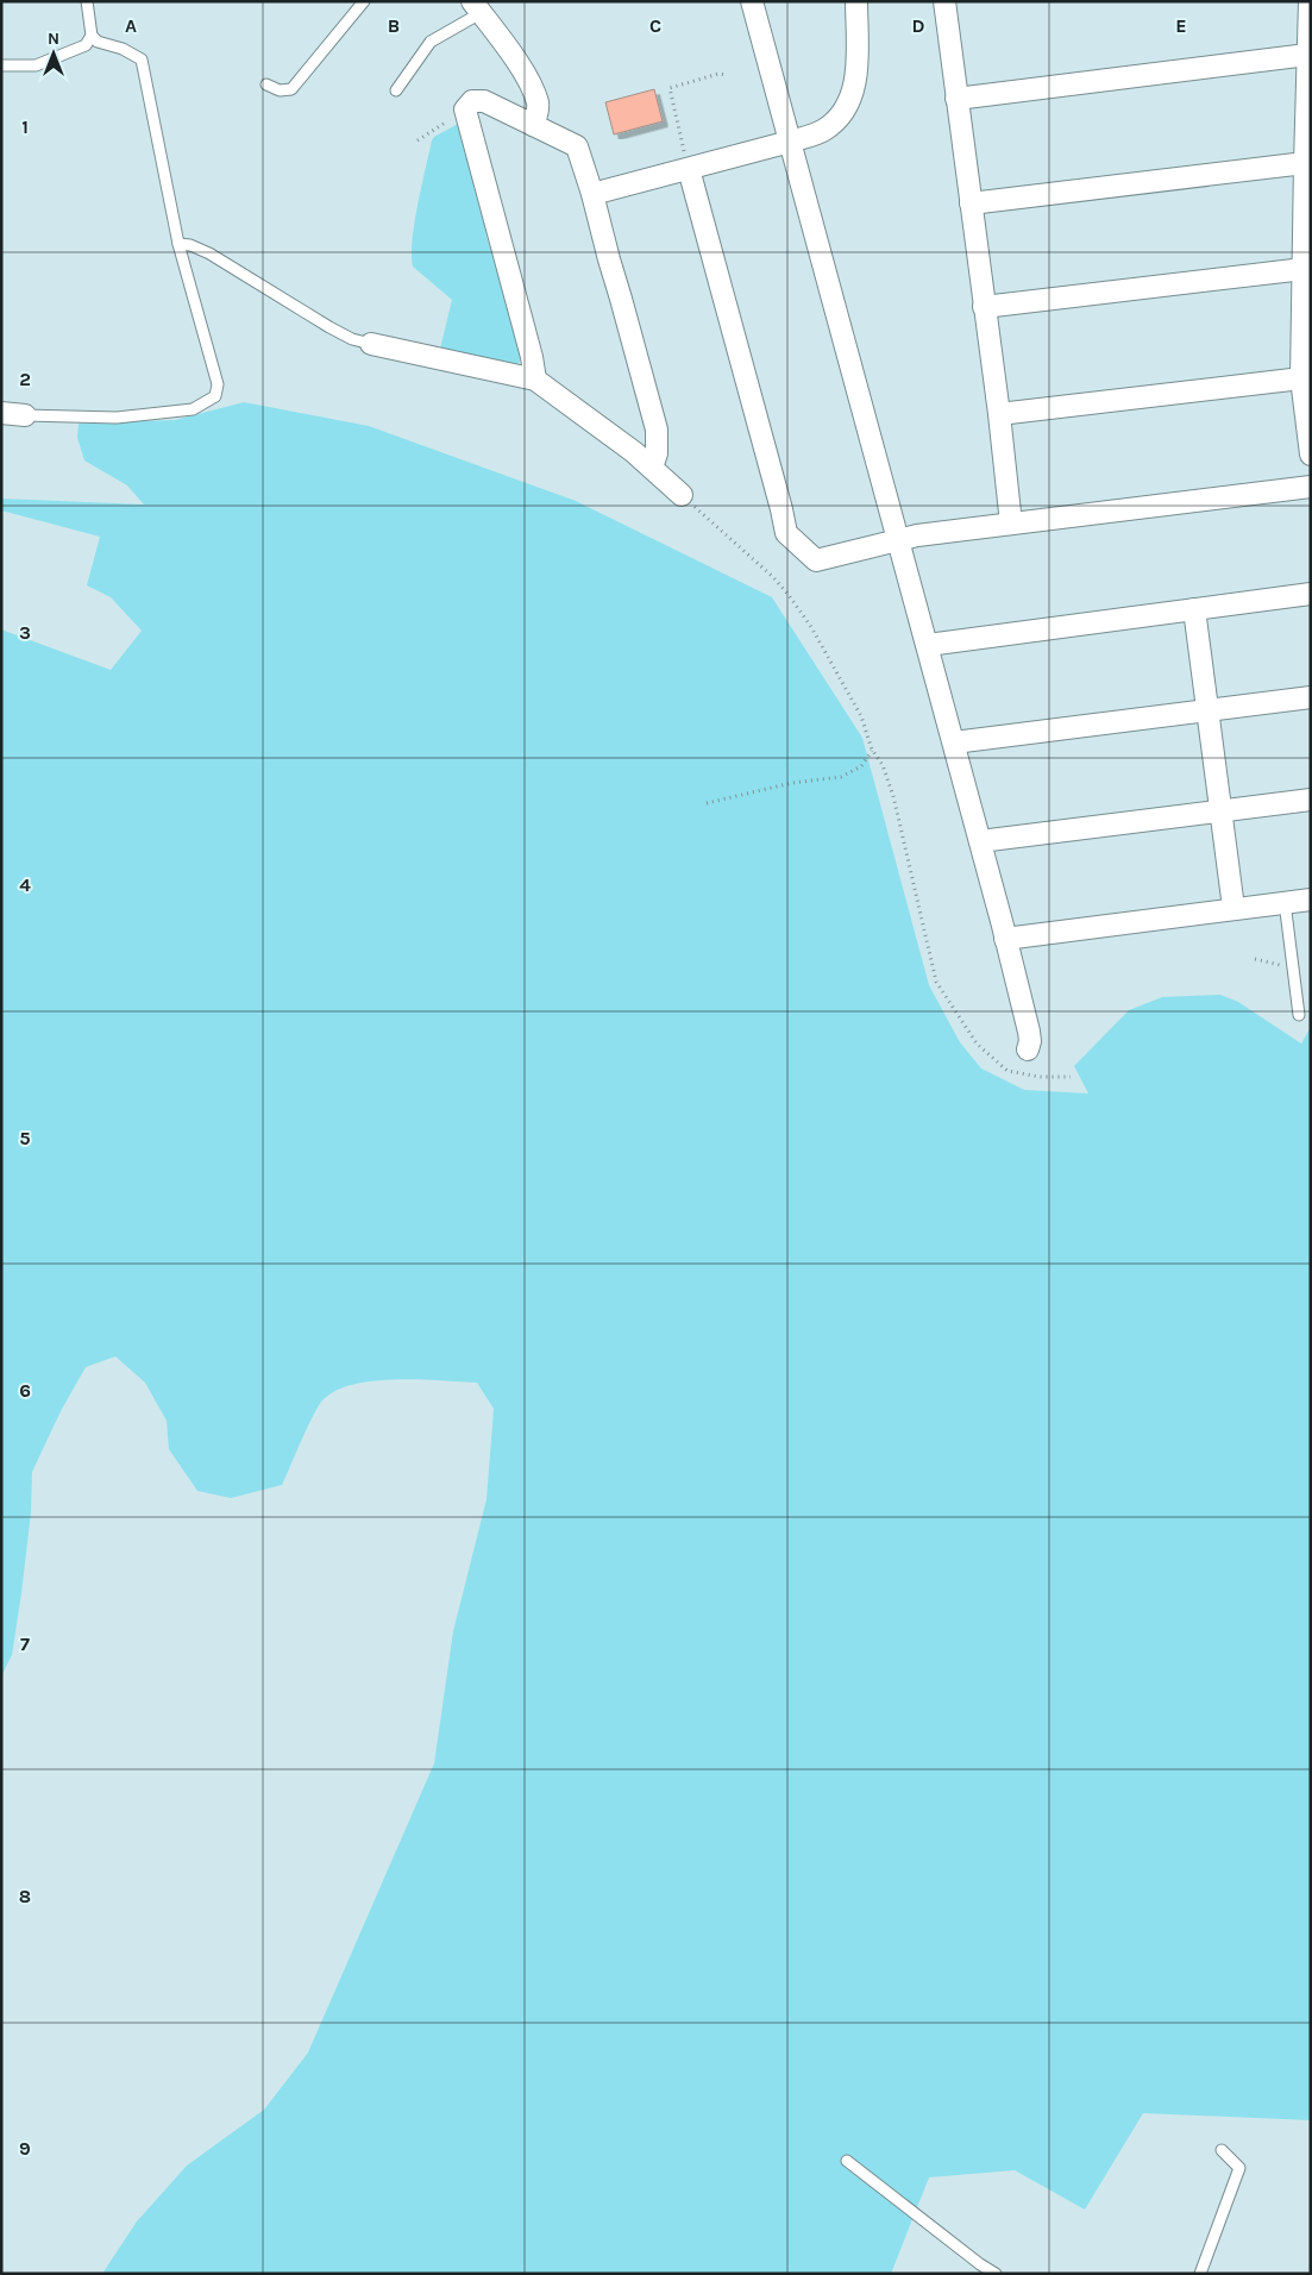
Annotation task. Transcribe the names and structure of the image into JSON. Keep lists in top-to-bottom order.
{
  "north": "top",
  "grid": {
    "columns": [
      "A",
      "B",
      "C",
      "D",
      "E"
    ],
    "rows": [
      "1",
      "2",
      "3",
      "4",
      "5",
      "6",
      "7",
      "8",
      "9"
    ]
  }
}
